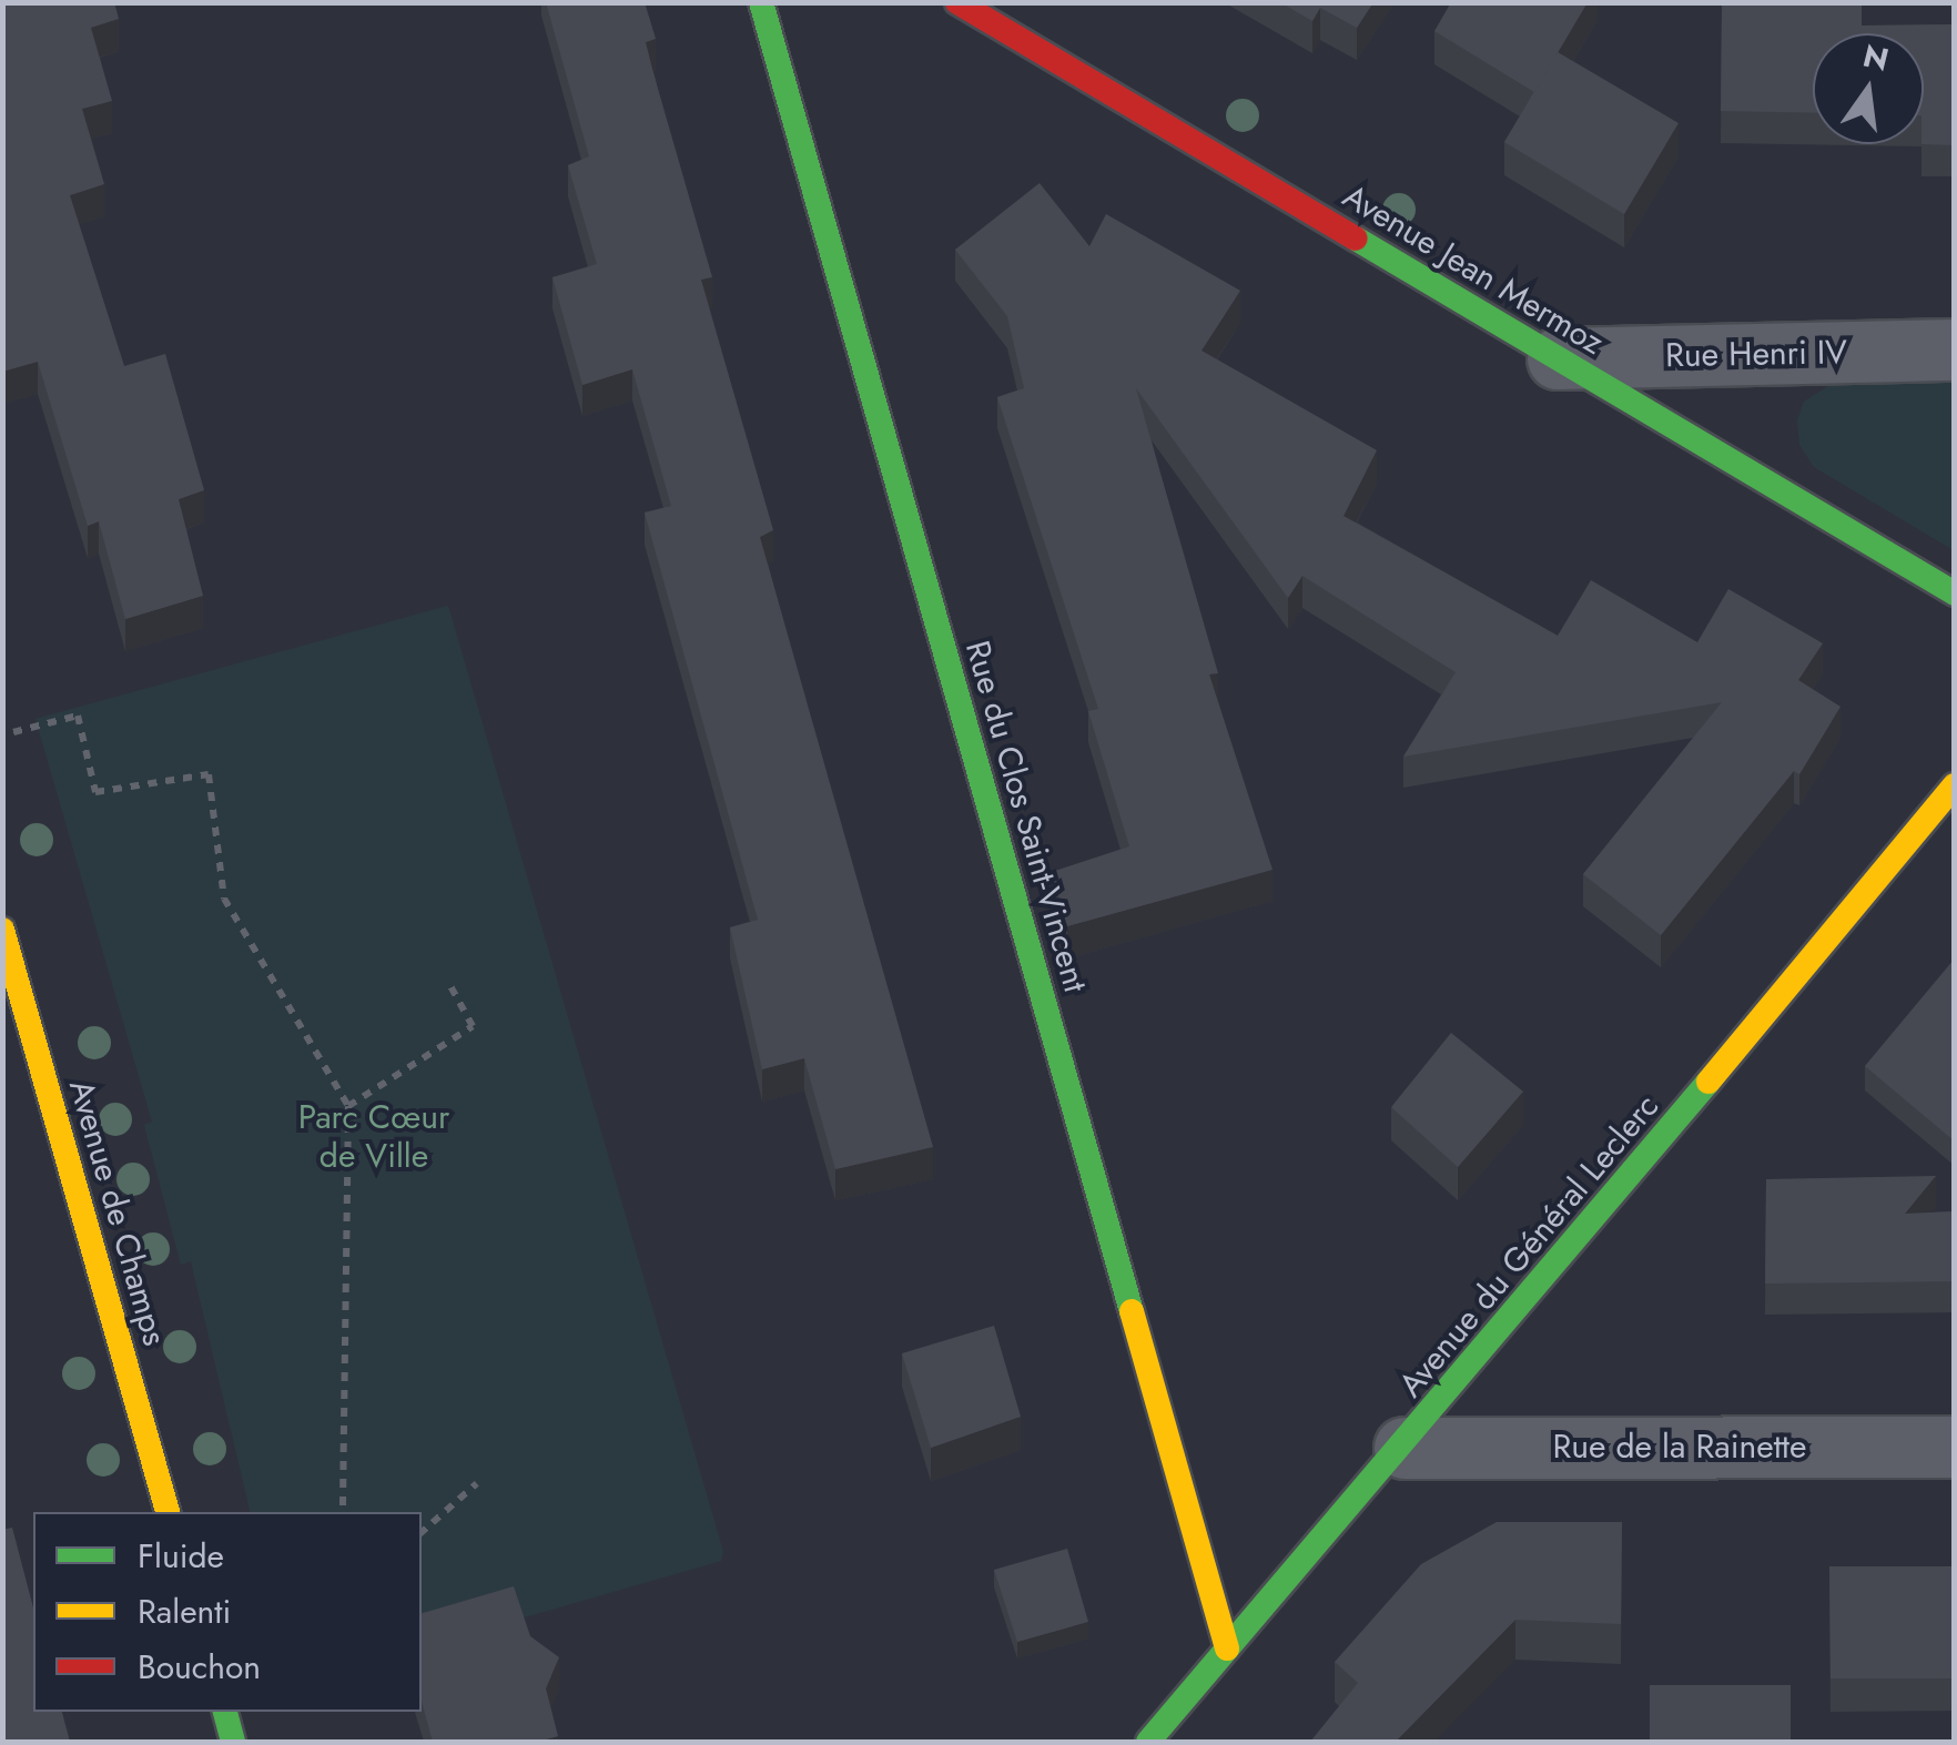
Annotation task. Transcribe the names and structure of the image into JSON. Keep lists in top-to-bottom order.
{
  "streets": {
    "street": [
      "Avenue Jean Mermoz",
      "Rue Henri IV",
      "Rue du Clos Saint-Vincent",
      "Avenue de Champs",
      "Avenue du Général Leclerc",
      "Rue de la Rainette"
    ]
  },
  "crossings": [
    ["Avenue Jean Mermoz", "Rue Henri IV"],
    ["Rue du Clos Saint-Vincent", "Avenue du Général Leclerc"],
    ["Avenue du Général Leclerc", "Rue de la Rainette"]
  ],
  "parks": ["Parc Cœur de Ville"],
  "legend": ["Fluide", "Ralenti", "Bouchon"],
  "north": "top"
}
